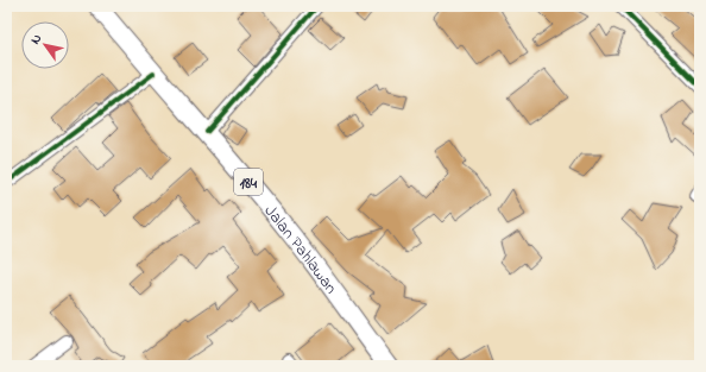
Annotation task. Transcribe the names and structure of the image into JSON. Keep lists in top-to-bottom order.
{
  "streets": {
    "main road": ["184", "Jalan Pahlawan"]
  },
  "north": "top left"
}
